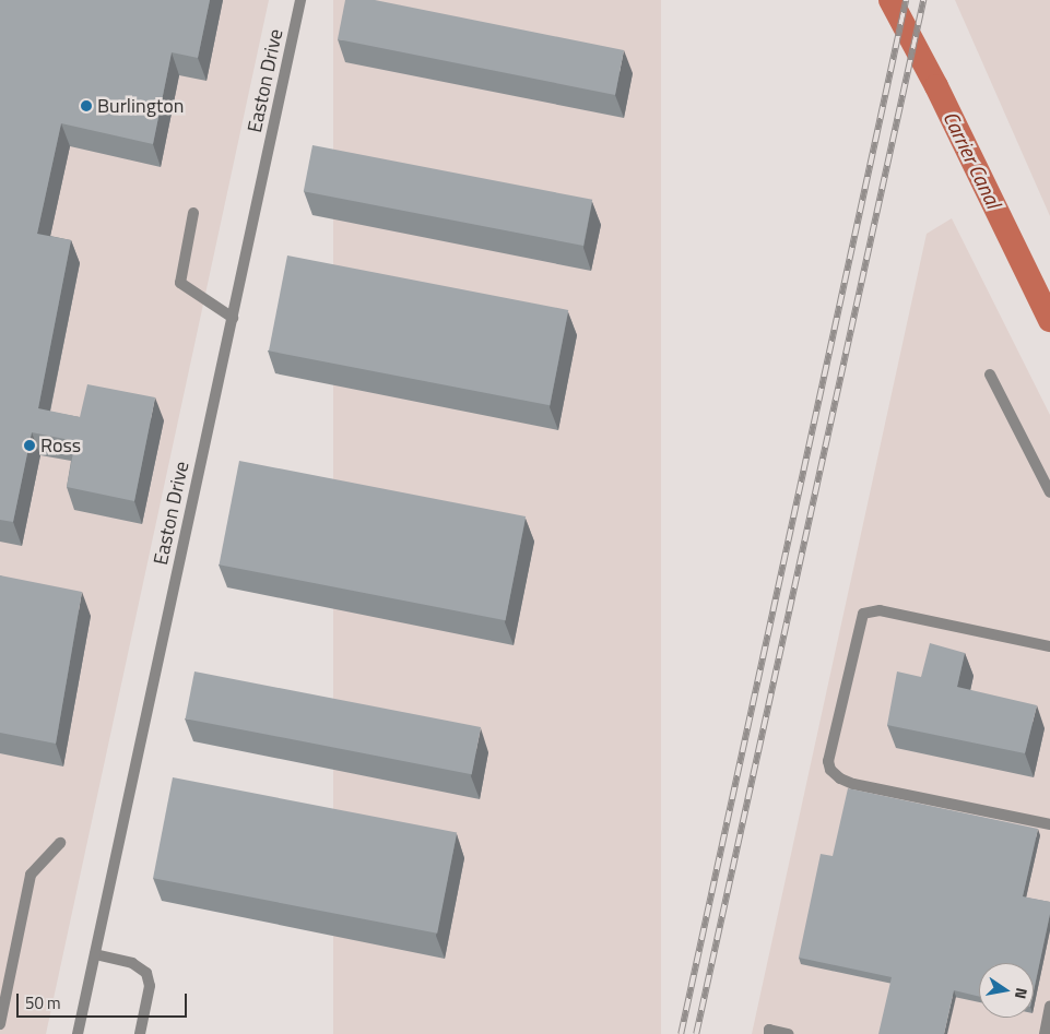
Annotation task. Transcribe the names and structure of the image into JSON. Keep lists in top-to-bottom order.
{
  "streets": {
    "street": ["Easton Drive"]
  },
  "water": ["Carrier Canal"],
  "places": ["Burlington", "Ross"],
  "scale_bar": "50 m",
  "north": "right"
}
